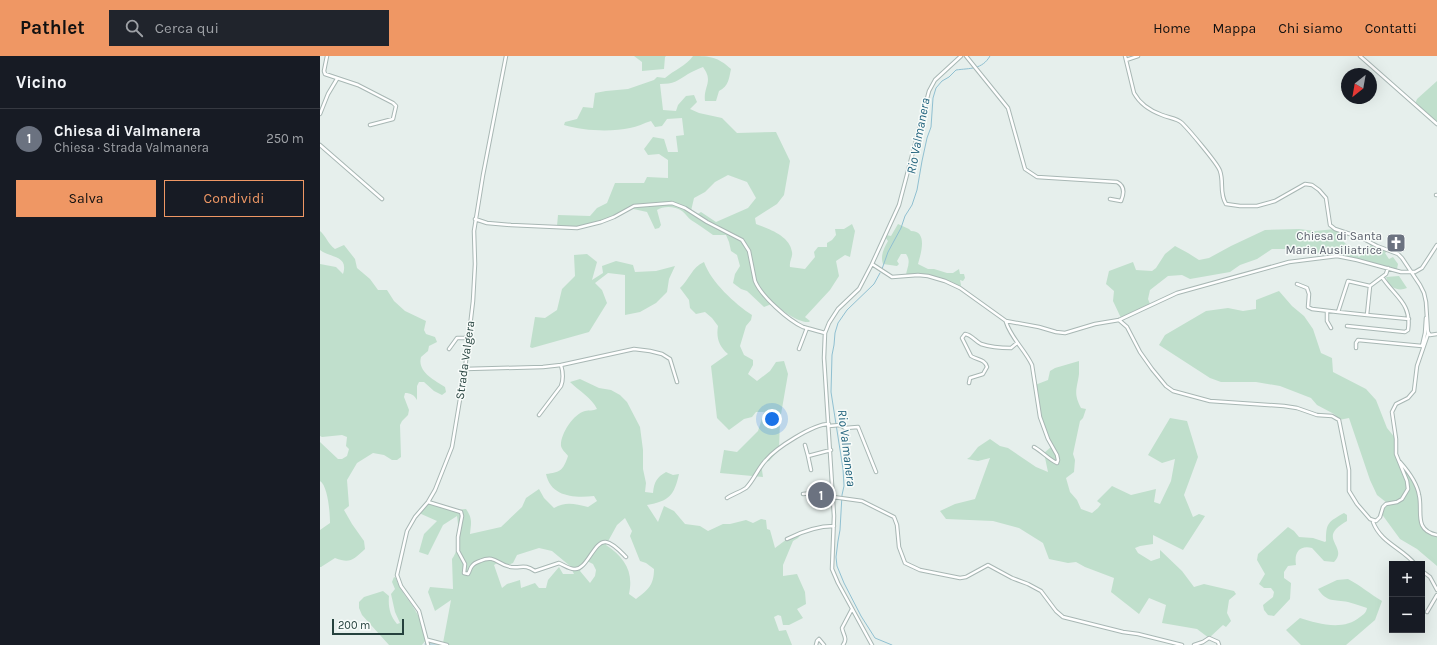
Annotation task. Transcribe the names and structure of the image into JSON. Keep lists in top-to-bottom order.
{
  "streets": {
    "street": ["Strada Valgera"]
  },
  "water": ["Rio Valmanera"],
  "places": {
    "church": ["Chiesa di Santa Maria Ausiliatrice"]
  },
  "scale_bar": "200 m",
  "north": "bottom left",
  "page": {
    "header": "Pathlet",
    "search": "Cerca qui",
    "nav": [
      "Home",
      "Mappa",
      "Chi siamo",
      "Contatti"
    ],
    "heading": "Vicino",
    "list": [
      {
        "mark": "1",
        "name": "Chiesa di Valmanera",
        "note": "Chiesa · Strada Valmanera",
        "value": "250 m"
      }
    ],
    "buttons": ["Salva", "Condividi"],
    "pins": "1",
    "map_buttons": ["+", "−"],
    "scale": "200 m"
  }
}
